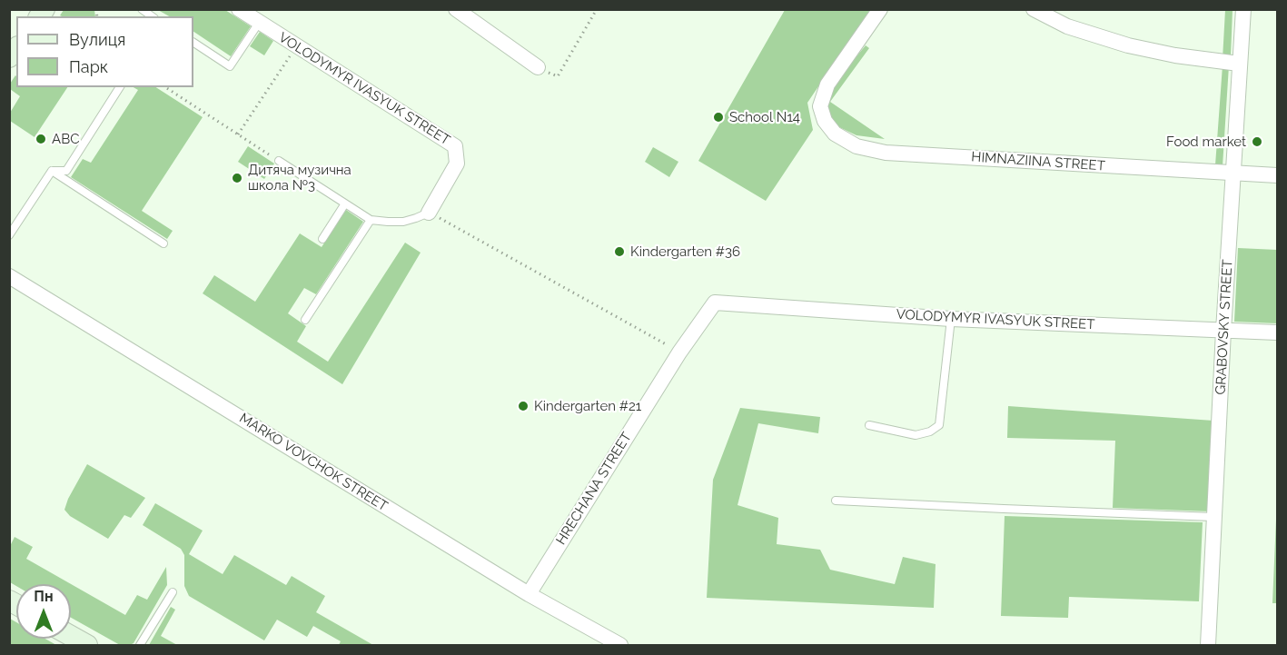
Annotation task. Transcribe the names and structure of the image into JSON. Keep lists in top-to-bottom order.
{
  "streets": {
    "street": [
      "VOLODYMYR IVASYUK STREET",
      "HIMNAZIINA STREET",
      "GRABOVSKY STREET",
      "MARKO VOVCHOK STREET",
      "HRECHANA STREET"
    ]
  },
  "crossings": [
    ["VOLODYMYR IVASYUK STREET", "GRABOVSKY STREET"],
    ["VOLODYMYR IVASYUK STREET", "HRECHANA STREET"],
    ["HIMNAZIINA STREET", "GRABOVSKY STREET"],
    ["MARKO VOVCHOK STREET", "HRECHANA STREET"]
  ],
  "places": [
    "School N14",
    "ABC",
    "Food market",
    "Дитяча музична школа №3",
    "Kindergarten #36",
    "Kindergarten #21"
  ],
  "legend": ["Вулиця", "Парк"],
  "north": "top"
}
